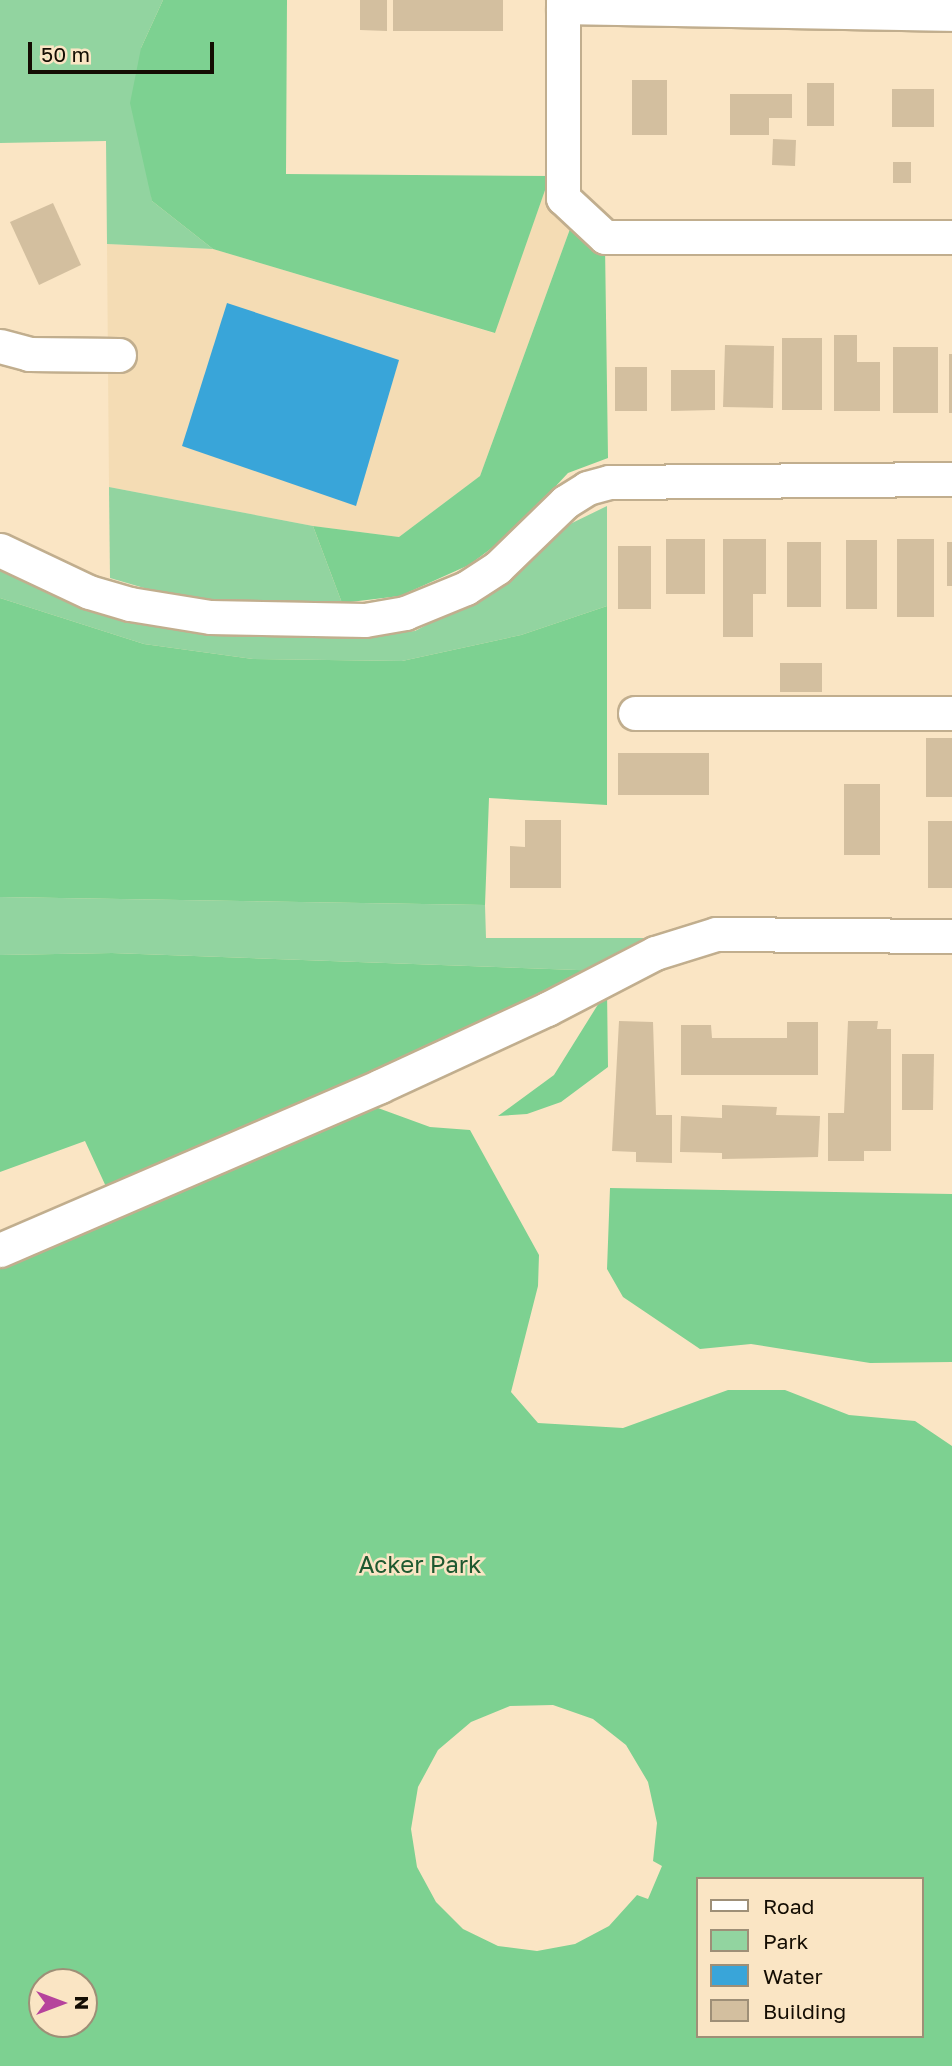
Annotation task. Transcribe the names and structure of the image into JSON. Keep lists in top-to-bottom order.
{
  "parks": ["Acker Park"],
  "legend": [
    "Road",
    "Park",
    "Water",
    "Building"
  ],
  "scale_bar": "50 m",
  "north": "right"
}
